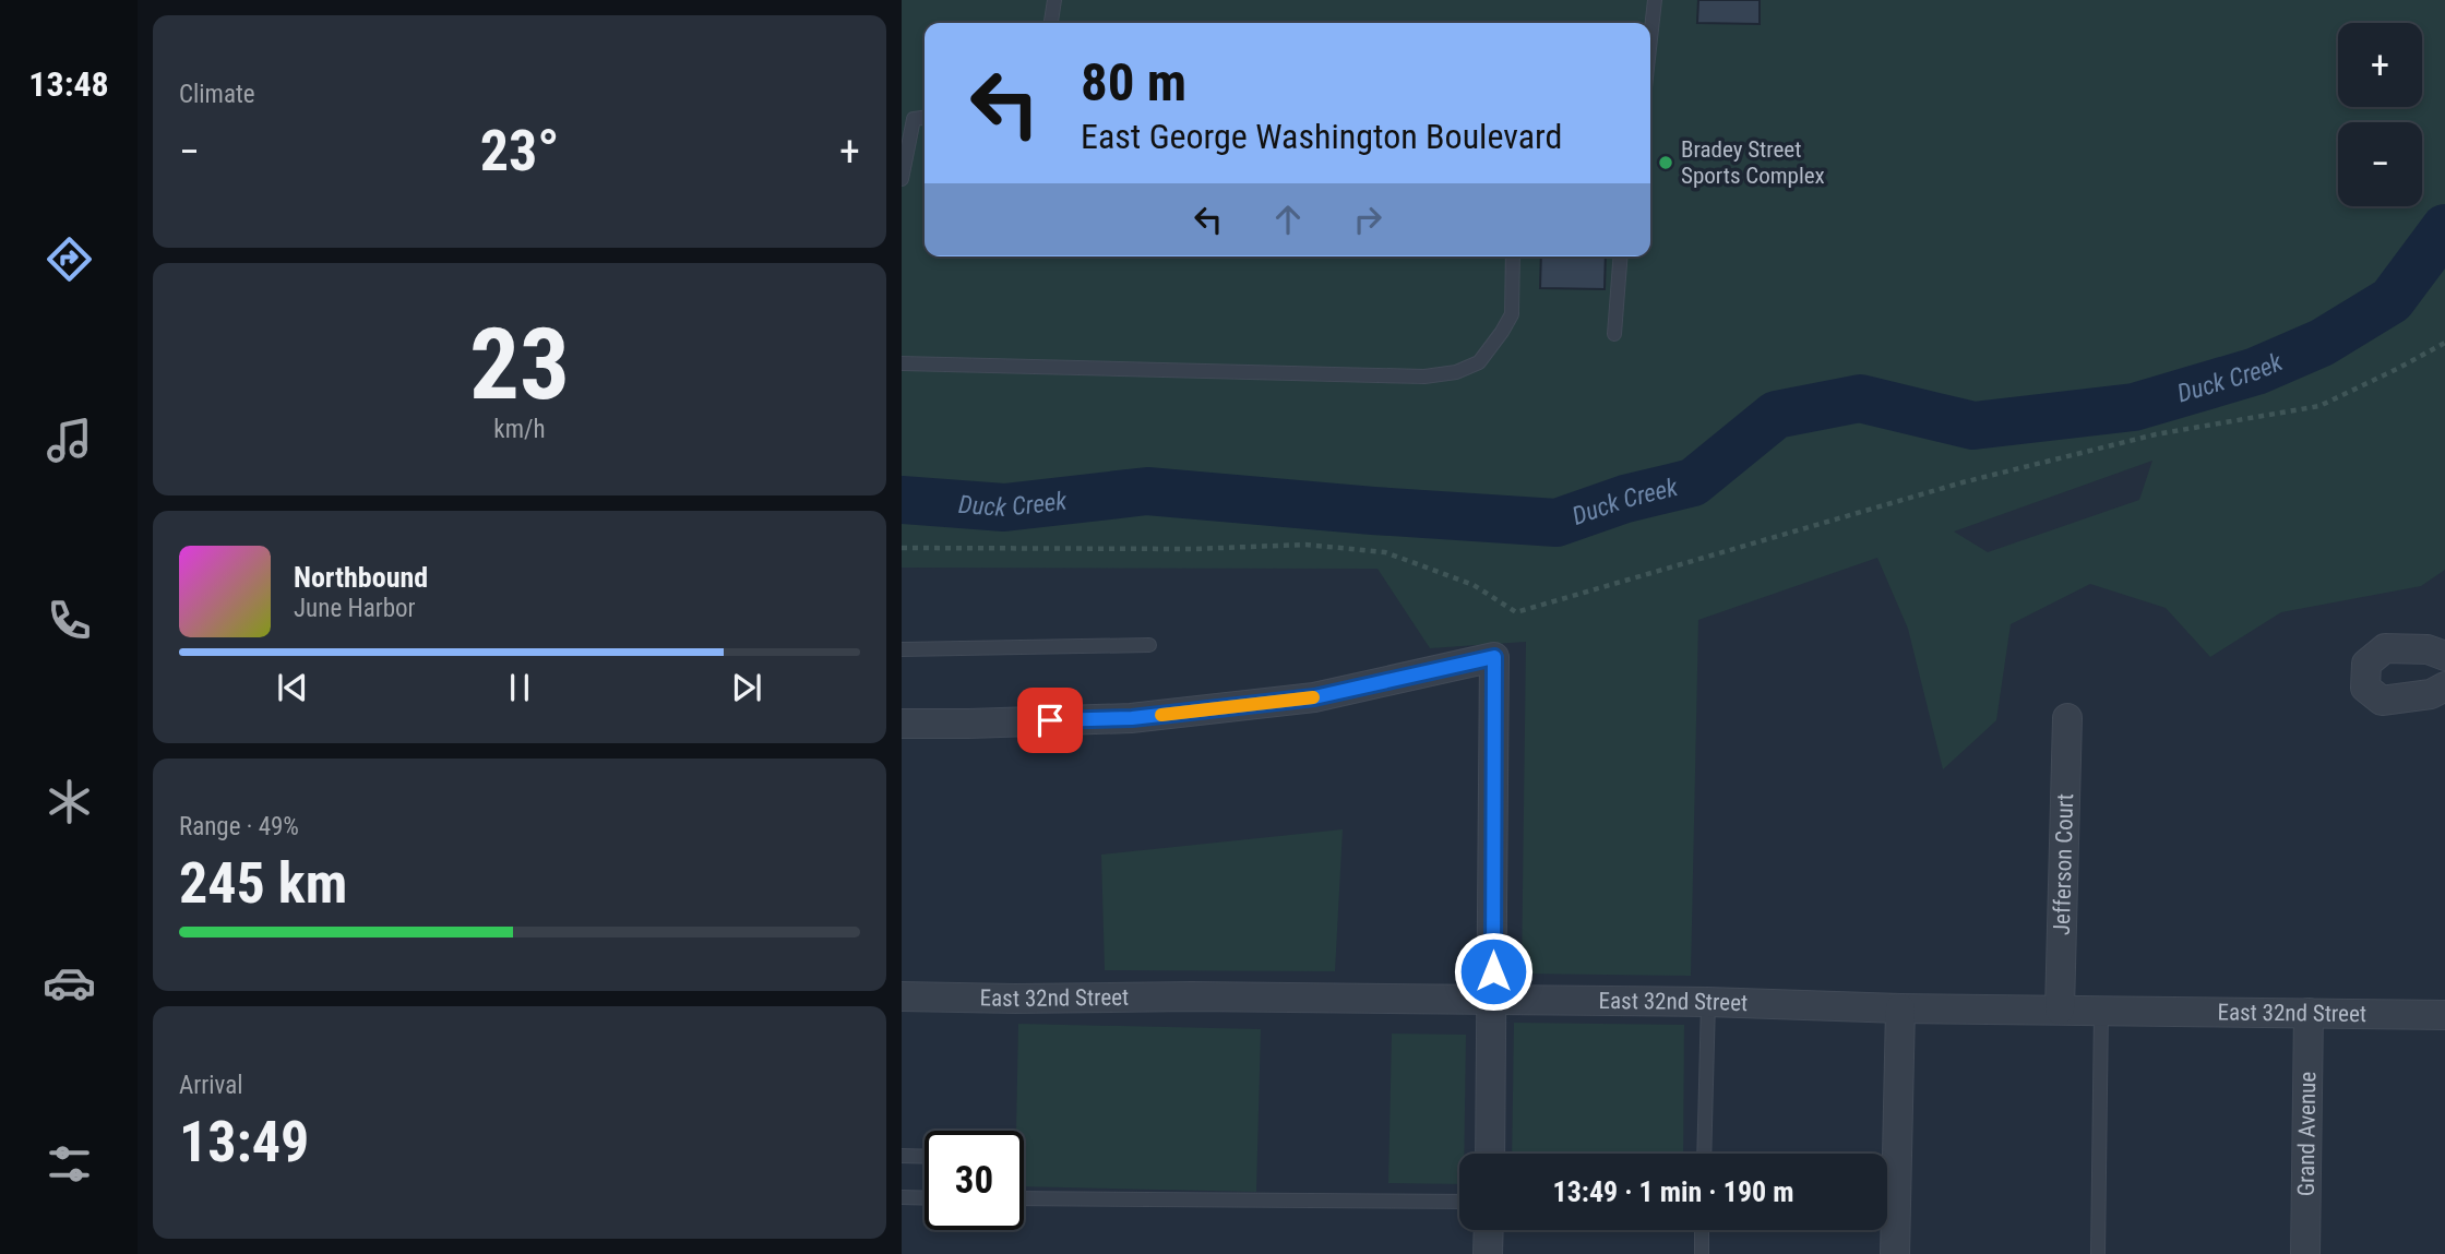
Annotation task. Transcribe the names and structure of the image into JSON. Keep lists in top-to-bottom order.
{
  "streets": {
    "street": ["Jefferson Court", "East 32nd Street", "Grand Avenue"]
  },
  "crossings": [
    ["Jefferson Court", "East 32nd Street"],
    ["East 32nd Street", "Grand Avenue"]
  ],
  "water": ["Duck Creek"],
  "places": ["Bradey Street Sports Complex"],
  "page": {
    "tabs": "13:48",
    "tile": [
      "Climate",
      ["23", "km/h"],
      ["Range · 49%", "245 km"],
      ["Arrival", "13:49"]
    ],
    "map_buttons": ["+", "−"],
    "turn": ["80 m", "East George Washington Boulevard"],
    "heat": ["−", "23°", "+"],
    "song": ["Northbound", "June Harbor"],
    "limit": "30",
    "trip": "13:49 · 1 min · 190 m"
  }
}
